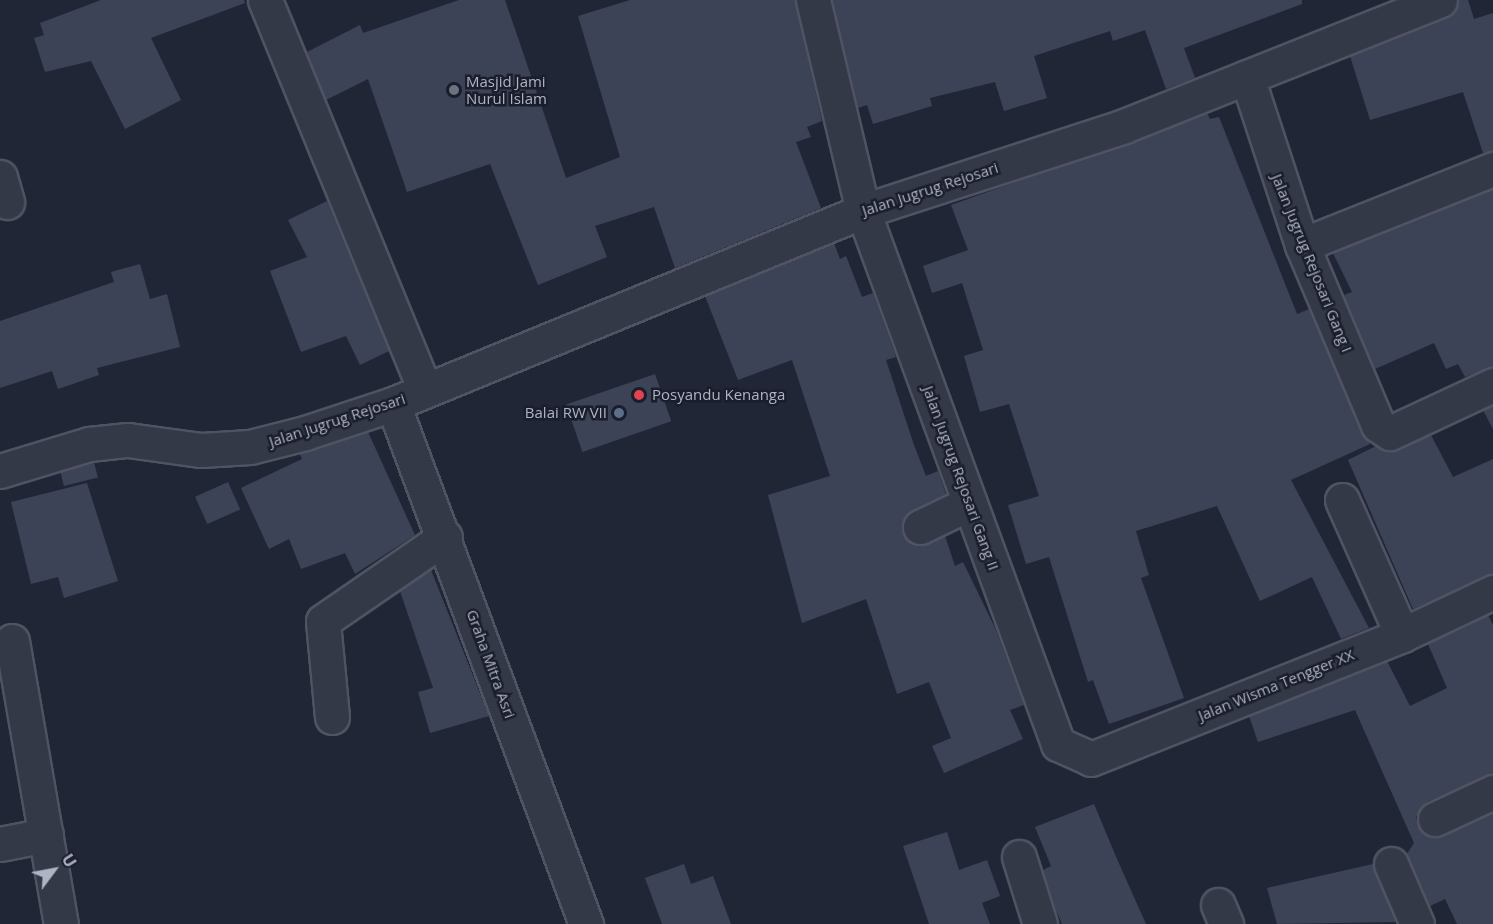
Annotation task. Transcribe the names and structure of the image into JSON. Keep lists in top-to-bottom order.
{
  "streets": {
    "street": [
      "Jalan Jugrug Rejosari",
      "Jalan Jugrug Rejosari Gang I",
      "Jalan Jugrug Rejosari Gang II",
      "Graha Mitra Asri",
      "Jalan Wisma Tengger XX"
    ]
  },
  "crossings": [
    ["Jalan Jugrug Rejosari", "Jalan Jugrug Rejosari Gang I"],
    ["Jalan Jugrug Rejosari", "Jalan Jugrug Rejosari Gang II"],
    ["Jalan Jugrug Rejosari", "Graha Mitra Asri"],
    ["Jalan Jugrug Rejosari Gang II", "Jalan Wisma Tengger XX"]
  ],
  "places": ["Masjid Jami Nurul Islam", "Posyandu Kenanga", "Balai RW VII"],
  "north": "top right"
}
